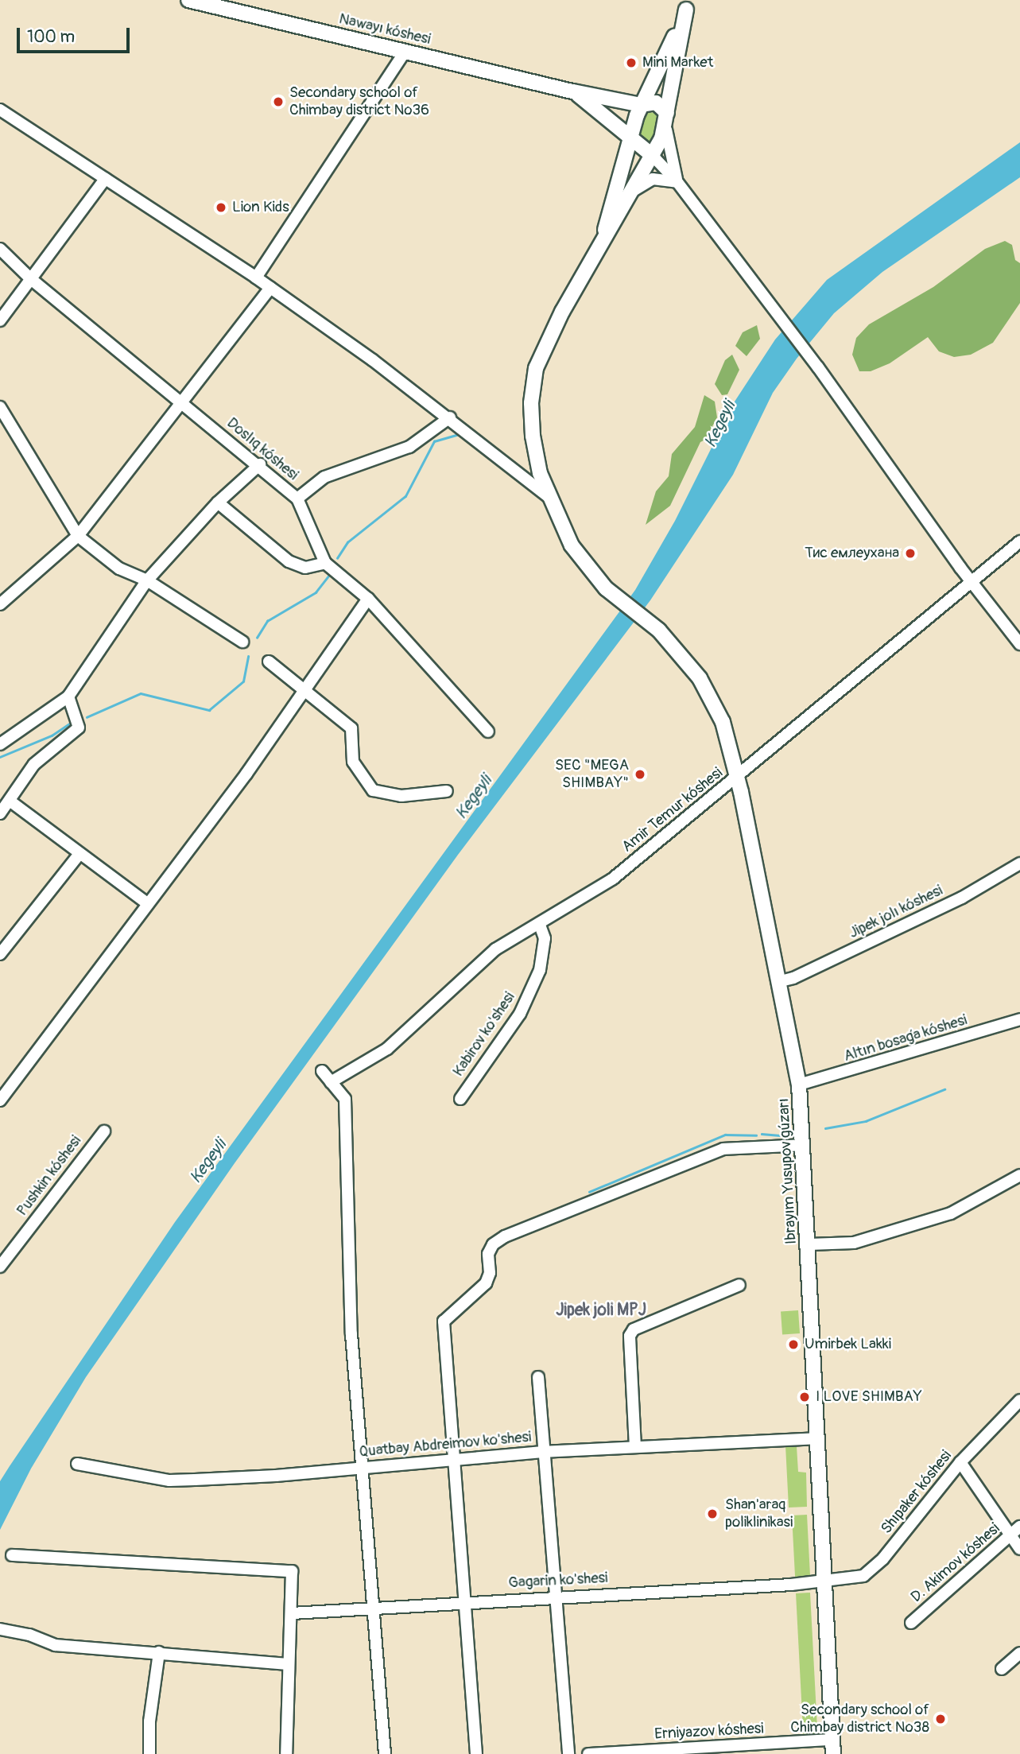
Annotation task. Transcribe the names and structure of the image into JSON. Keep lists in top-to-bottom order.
{
  "streets": {
    "main road": ["Nawayı kóshesi", "Ibrayım Yusupov gúzarı"],
    "street": [
      "Doslıq kóshesi",
      "Amir Temur kóshesi",
      "Jipek jolı kóshesi",
      "Kabirov ko'shesi",
      "Altın bosaǵa kóshesi",
      "Pushkin kóshesi",
      "Quatbay Abdreimov ko'shesi",
      "Shıpaker kóshesi",
      "D. Akimov kóshesi",
      "Gagarin ko'shesi",
      "Erniyazov kóshesi"
    ]
  },
  "crossings": [
    ["Amir Temur kóshesi", "Kabirov ko'shesi"],
    ["Amir Temur kóshesi", "Ibrayım Yusupov gúzarı"],
    ["Jipek jolı kóshesi", "Ibrayım Yusupov gúzarı"],
    ["Altın bosaǵa kóshesi", "Ibrayım Yusupov gúzarı"],
    ["Ibrayım Yusupov gúzarı", "Quatbay Abdreimov ko'shesi"],
    ["Ibrayım Yusupov gúzarı", "Shıpaker kóshesi"],
    ["Ibrayım Yusupov gúzarı", "Gagarin ko'shesi"],
    ["Ibrayım Yusupov gúzarı", "Erniyazov kóshesi"],
    ["Shıpaker kóshesi", "Gagarin ko'shesi"]
  ],
  "districts": ["Jipek joli MPJ"],
  "water": ["Kegeyli"],
  "places": [
    "Mini Market",
    "Secondary school of Chimbay district №36",
    "Lion Kids",
    "Тис емлеухана",
    "SEC \"MEGA SHIMBAY\"",
    "Umirbek Lakki",
    "I LOVE SHIMBAY",
    "Shan'araq poliklinikasi",
    "Secondary school of Chimbay district №38"
  ],
  "scale_bar": "100 m"
}
